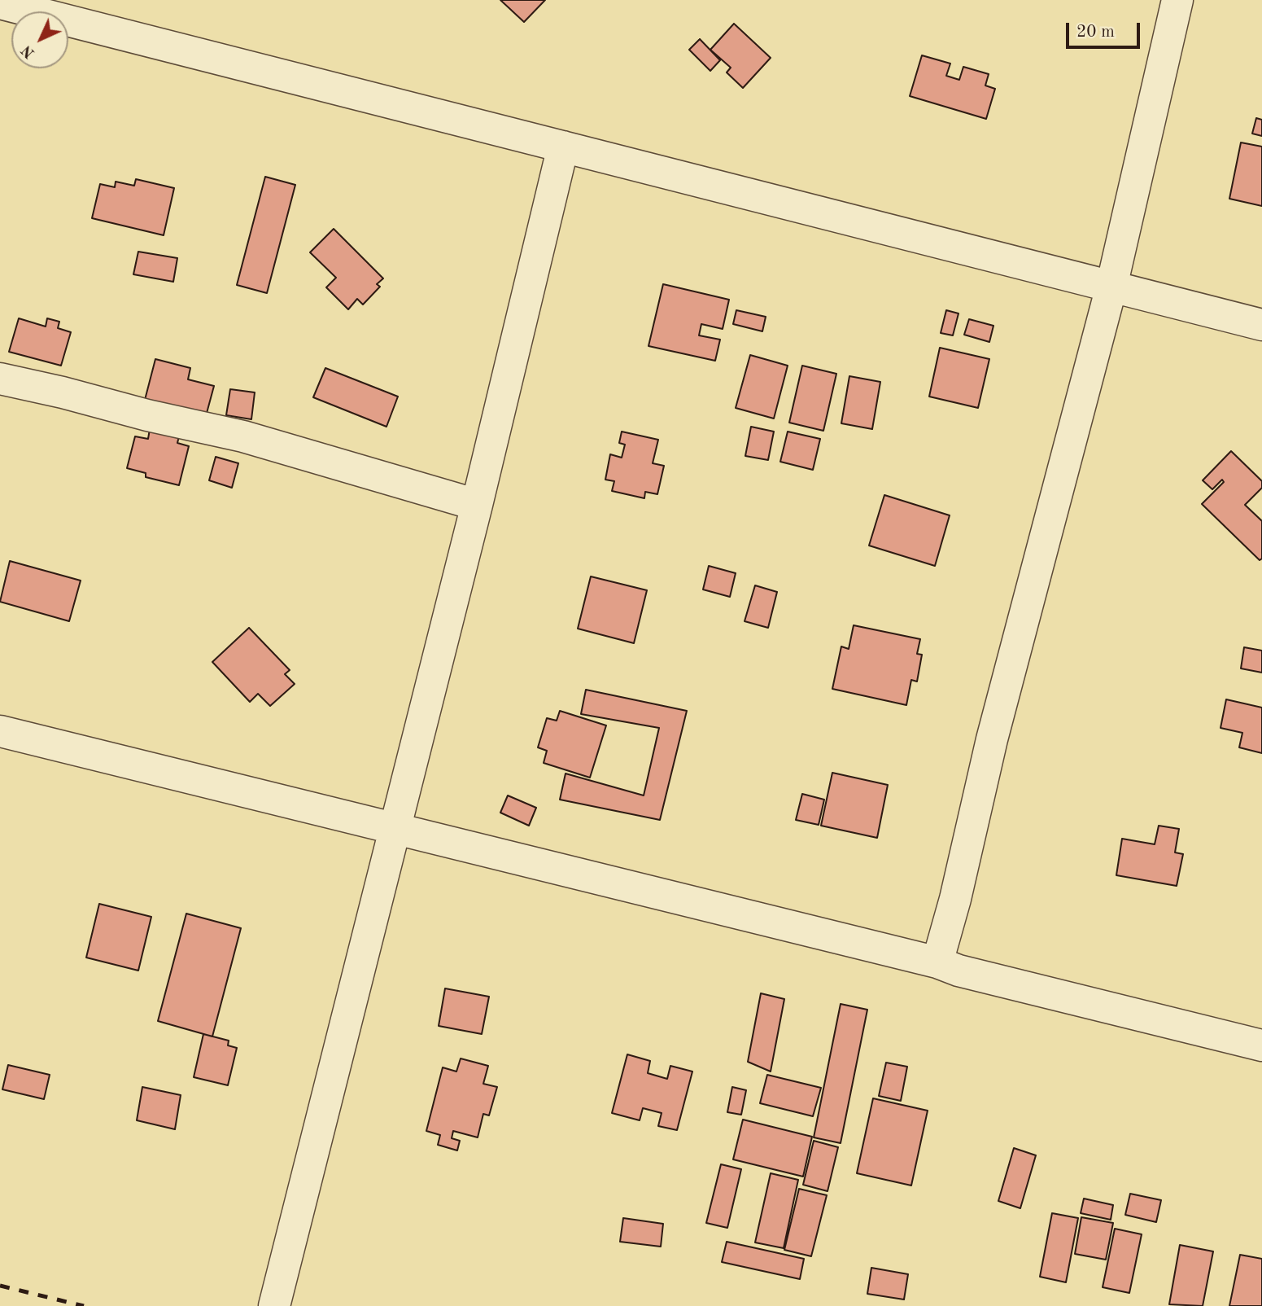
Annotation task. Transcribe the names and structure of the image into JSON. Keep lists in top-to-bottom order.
{
  "scale_bar": "20 m",
  "north": "bottom left"
}
